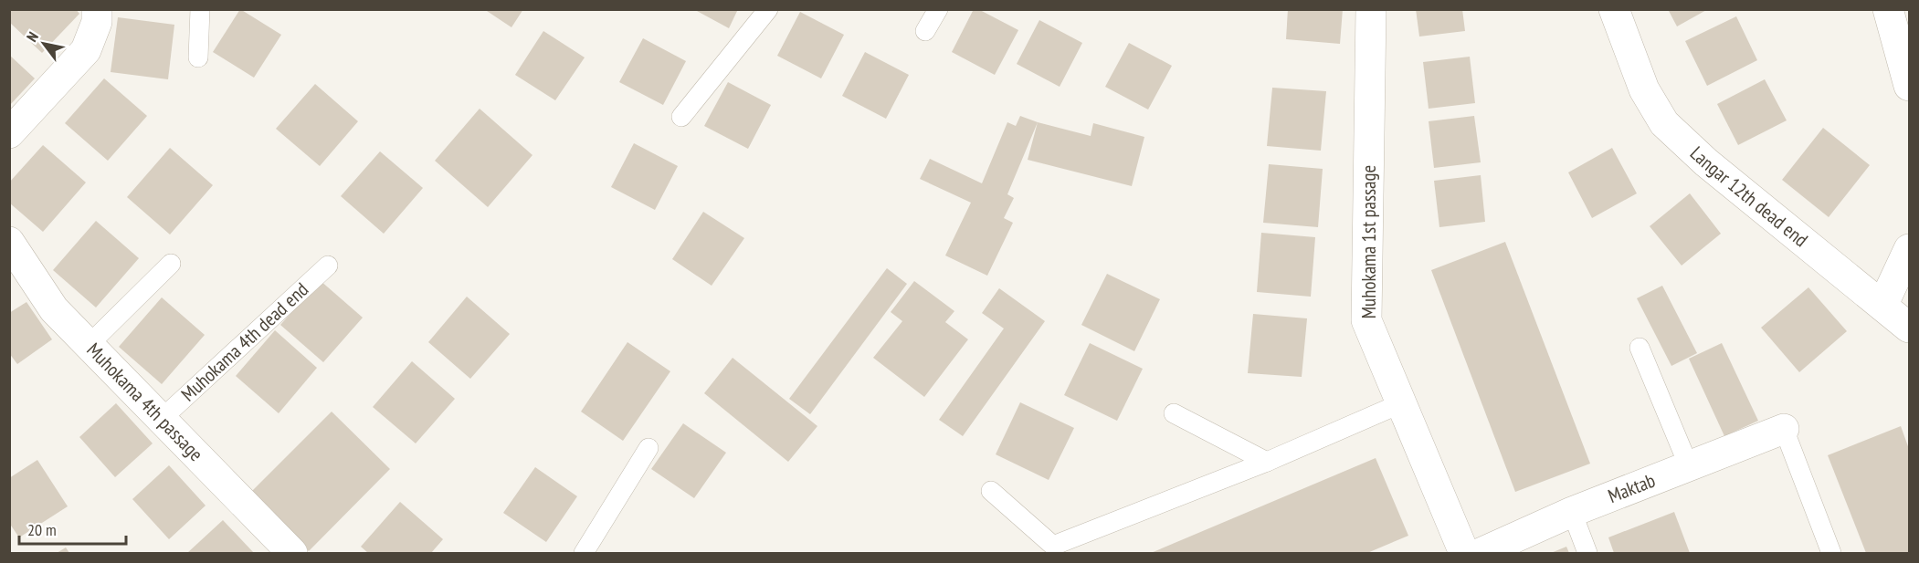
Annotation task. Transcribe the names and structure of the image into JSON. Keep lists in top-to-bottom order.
{
  "streets": {
    "street": [
      "Langar 12th dead end",
      "Muhokama 1st passage",
      "Muhokama 4th passage",
      "Maktab"
    ],
    "lane": ["Muhokama 4th dead end"]
  },
  "crossings": [
    ["Muhokama 4th dead end", "Muhokama 4th passage"]
  ],
  "scale_bar": "20 m",
  "north": "top left"
}
